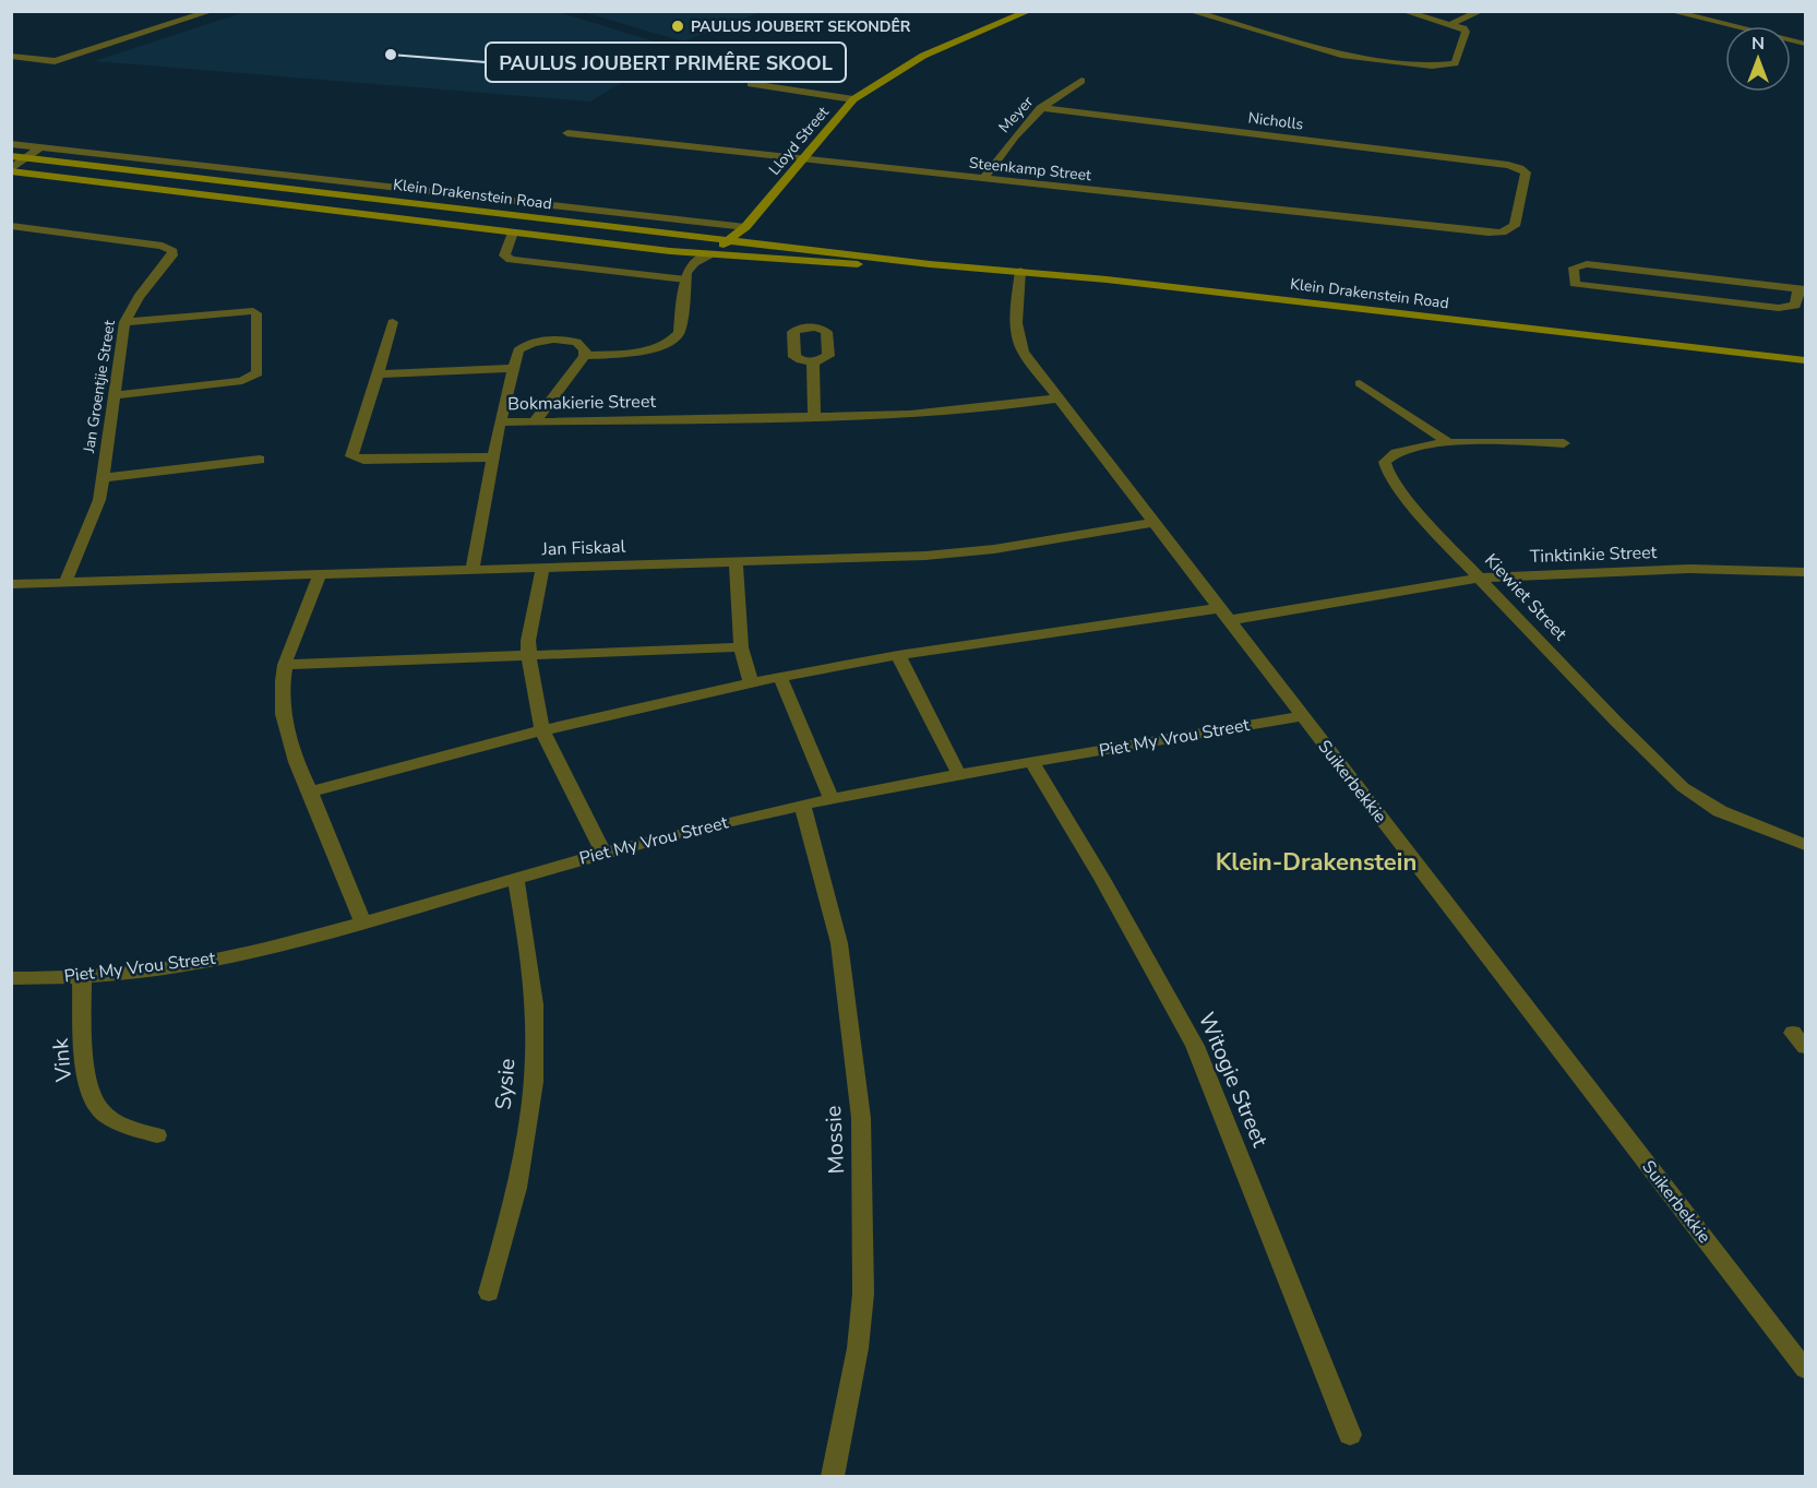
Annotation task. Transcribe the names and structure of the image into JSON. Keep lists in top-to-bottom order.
{
  "streets": {
    "main road": ["Lloyd Street", "Klein Drakenstein Road"],
    "street": [
      "Meyer",
      "Nicholls",
      "Steenkamp Street",
      "Jan Groentjie Street",
      "Bokmakierie Street",
      "Jan Fiskaal",
      "Tinktinkie Street",
      "Kiewiet Street",
      "Piet My Vrou Street",
      "Suikerbekkie",
      "Vink",
      "Witogie Street",
      "Sysie",
      "Mossie"
    ]
  },
  "crossings": [
    ["Meyer", "Nicholls"],
    ["Meyer", "Steenkamp Street"],
    ["Nicholls", "Steenkamp Street"],
    ["Lloyd Street", "Steenkamp Street"],
    ["Lloyd Street", "Klein Drakenstein Road"],
    ["Klein Drakenstein Road", "Suikerbekkie"],
    ["Jan Groentjie Street", "Jan Fiskaal"],
    ["Bokmakierie Street", "Jan Fiskaal"],
    ["Bokmakierie Street", "Suikerbekkie"],
    ["Jan Fiskaal", "Suikerbekkie"],
    ["Tinktinkie Street", "Kiewiet Street"],
    ["Tinktinkie Street", "Suikerbekkie"],
    ["Piet My Vrou Street", "Suikerbekkie"],
    ["Piet My Vrou Street", "Vink"],
    ["Piet My Vrou Street", "Witogie Street"],
    ["Piet My Vrou Street", "Sysie"],
    ["Piet My Vrou Street", "Mossie"]
  ],
  "districts": ["Klein-Drakenstein"],
  "places": ["PAULUS JOUBERT SEKONDÊR", "PAULUS JOUBERT PRIMÊRE SKOOL"],
  "north": "top"
}
